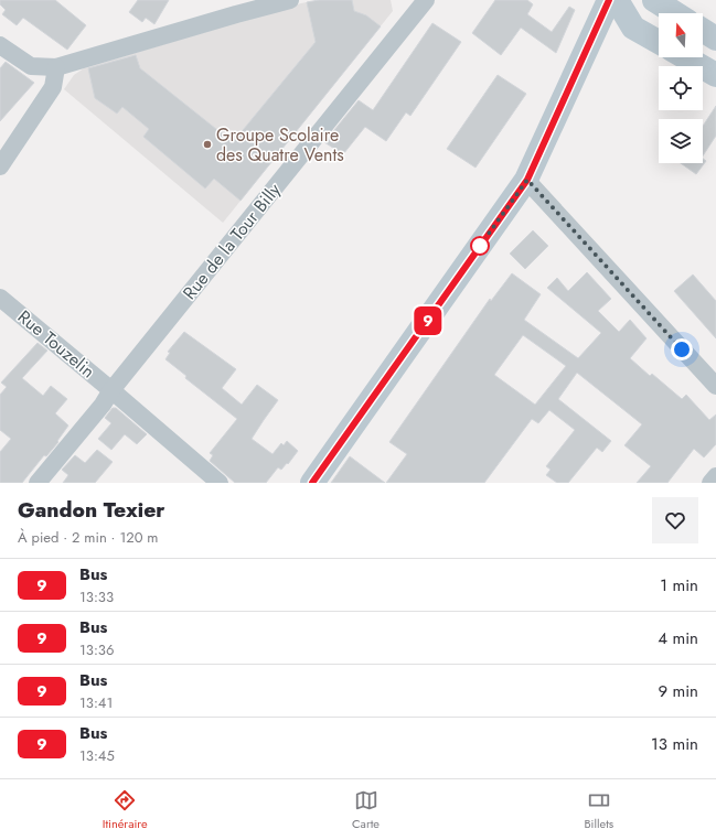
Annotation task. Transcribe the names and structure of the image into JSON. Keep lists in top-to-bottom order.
{
  "streets": {
    "street": ["Rue de la Tour Billy", "Rue Touzelin"]
  },
  "crossings": [
    ["Rue de la Tour Billy", "Rue Touzelin"]
  ],
  "places": ["Groupe Scolaire des Quatre Vents"],
  "lines": ["bus line 9"],
  "north": "top",
  "page": {
    "on_map": "9",
    "heading": ["Gandon Texier", "À pied · 2 min · 120 m"],
    "list": [
      {
        "mark": "9",
        "name": "Bus",
        "note": "13:33",
        "value": "1 min"
      },
      {
        "mark": "9",
        "name": "Bus",
        "note": "13:36",
        "value": "4 min"
      },
      {
        "mark": "9",
        "name": "Bus",
        "note": "13:41",
        "value": "9 min"
      },
      {
        "mark": "9",
        "name": "Bus",
        "note": "13:45",
        "value": "13 min"
      }
    ],
    "tabs": ["Itinéraire", "Carte", "Billets"]
  }
}
